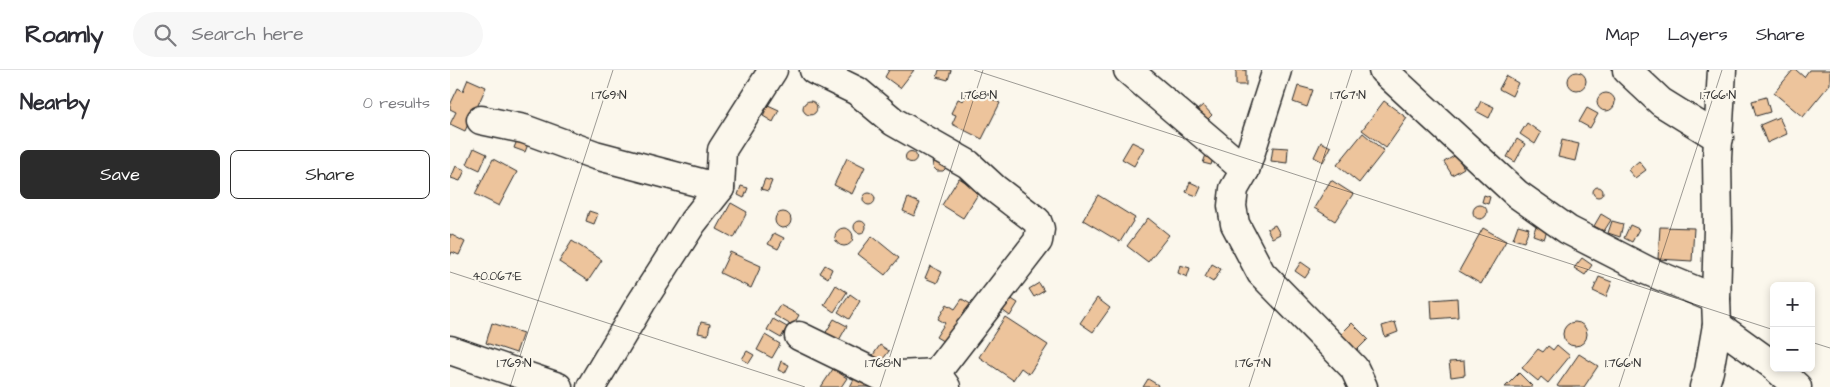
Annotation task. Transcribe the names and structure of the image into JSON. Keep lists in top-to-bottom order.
{
  "page": {
    "header": "Roamly",
    "search": "Search here",
    "nav": ["Map", "Layers", "Share"],
    "heading": ["Nearby", "0 results"],
    "buttons": ["Save", "Share"],
    "map_buttons": ["+", "−"]
  },
  "coordinates": [
    "1.769°N",
    "1.768°N",
    "1.767°N",
    "1.766°N",
    "40.067°E"
  ]
}
